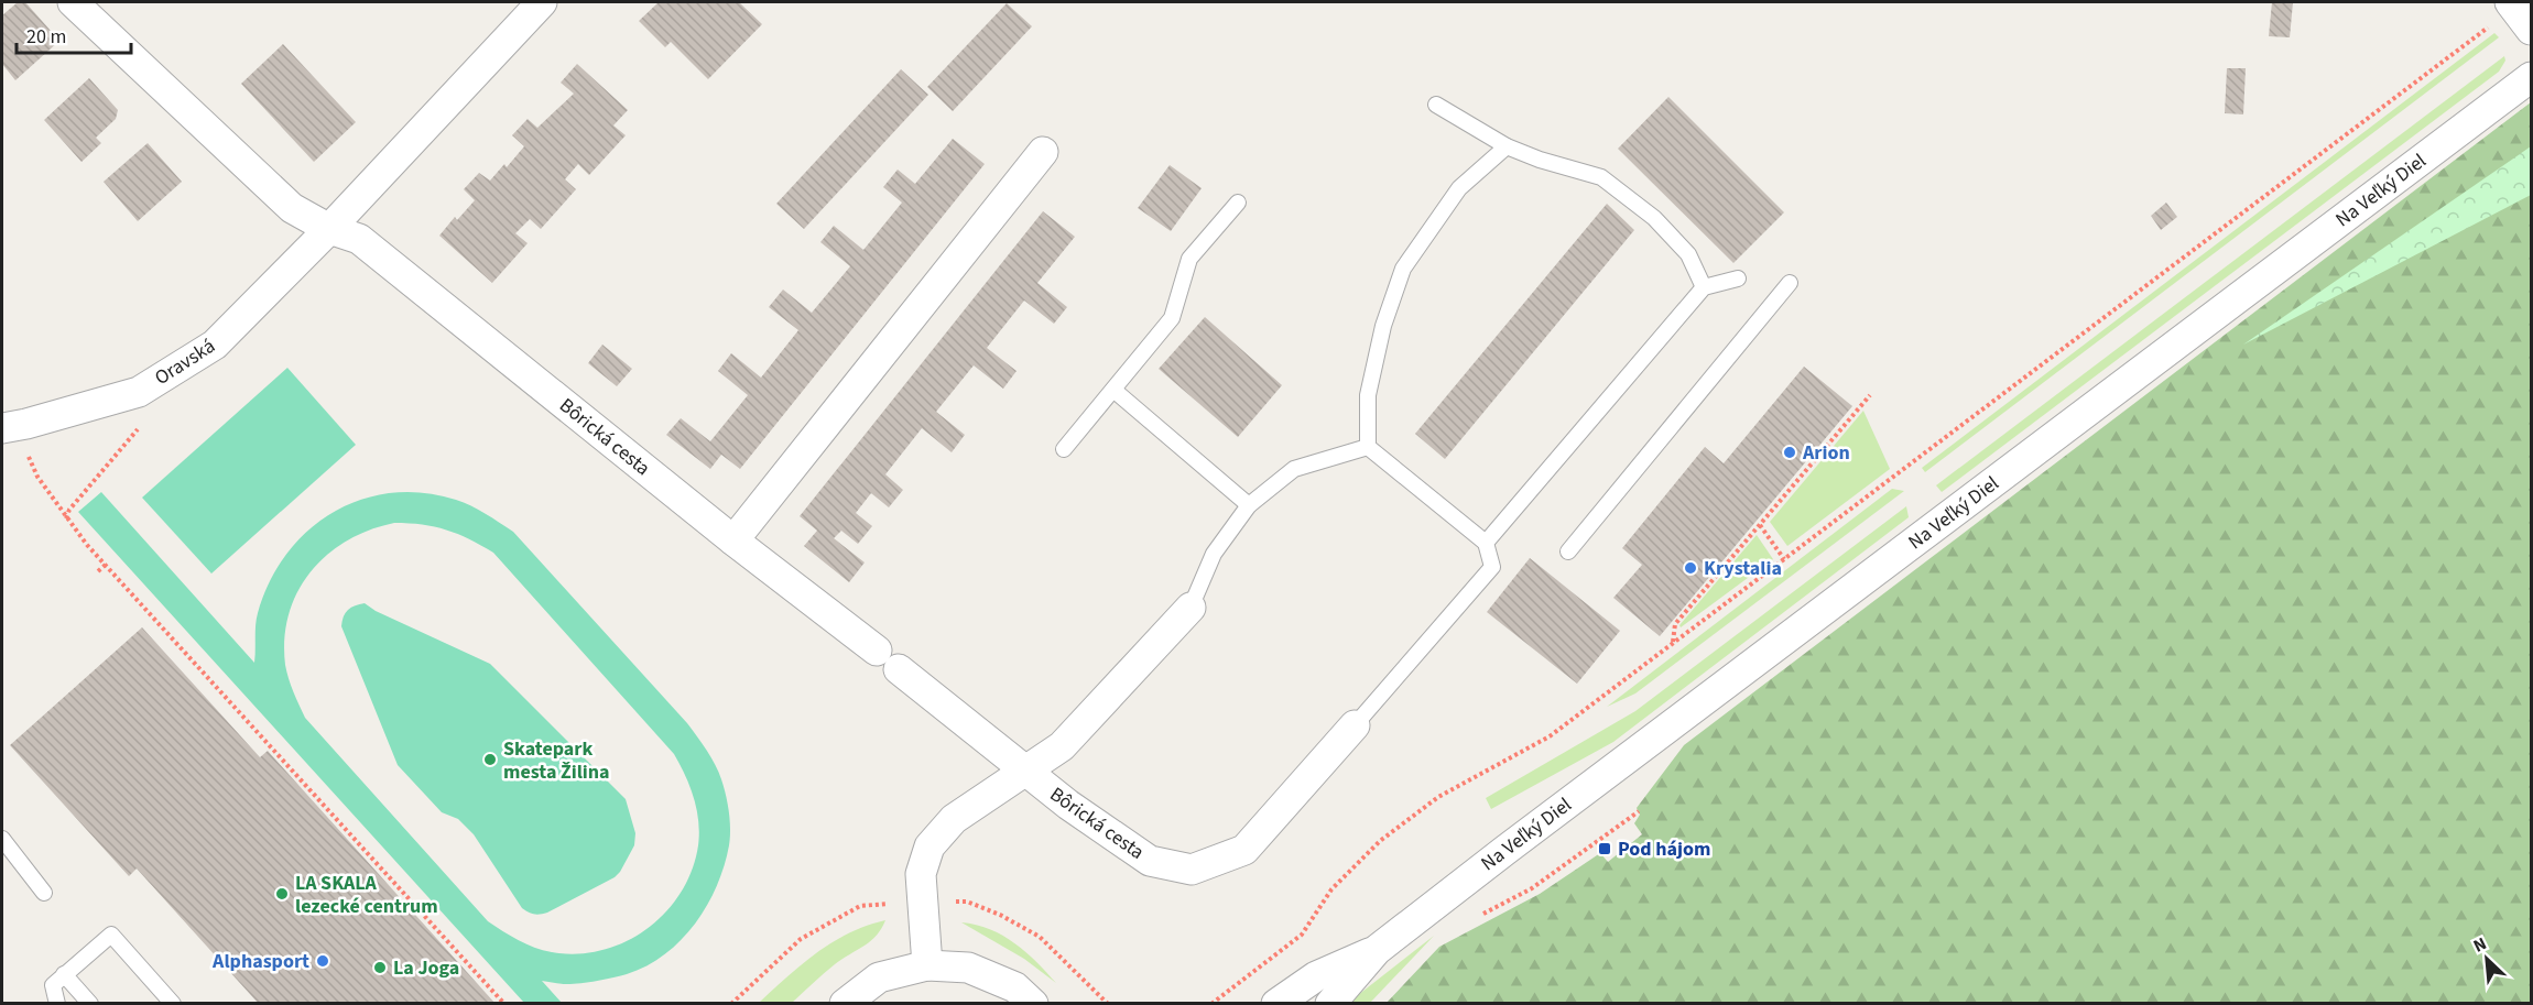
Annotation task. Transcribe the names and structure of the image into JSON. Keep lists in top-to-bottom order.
{
  "streets": {
    "street": ["Na Veľký Diel", "Oravská", "Bôrická cesta"]
  },
  "crossings": [
    ["Oravská", "Bôrická cesta"]
  ],
  "places": {
    "other": [
      "Arion",
      "Krystalia",
      "Skatepark mesta Žilina",
      "LA SKALA lezecké centrum",
      "Alphasport",
      "La Joga"
    ],
    "transit": ["Pod hájom"]
  },
  "scale_bar": "20 m",
  "north": "top left"
}
